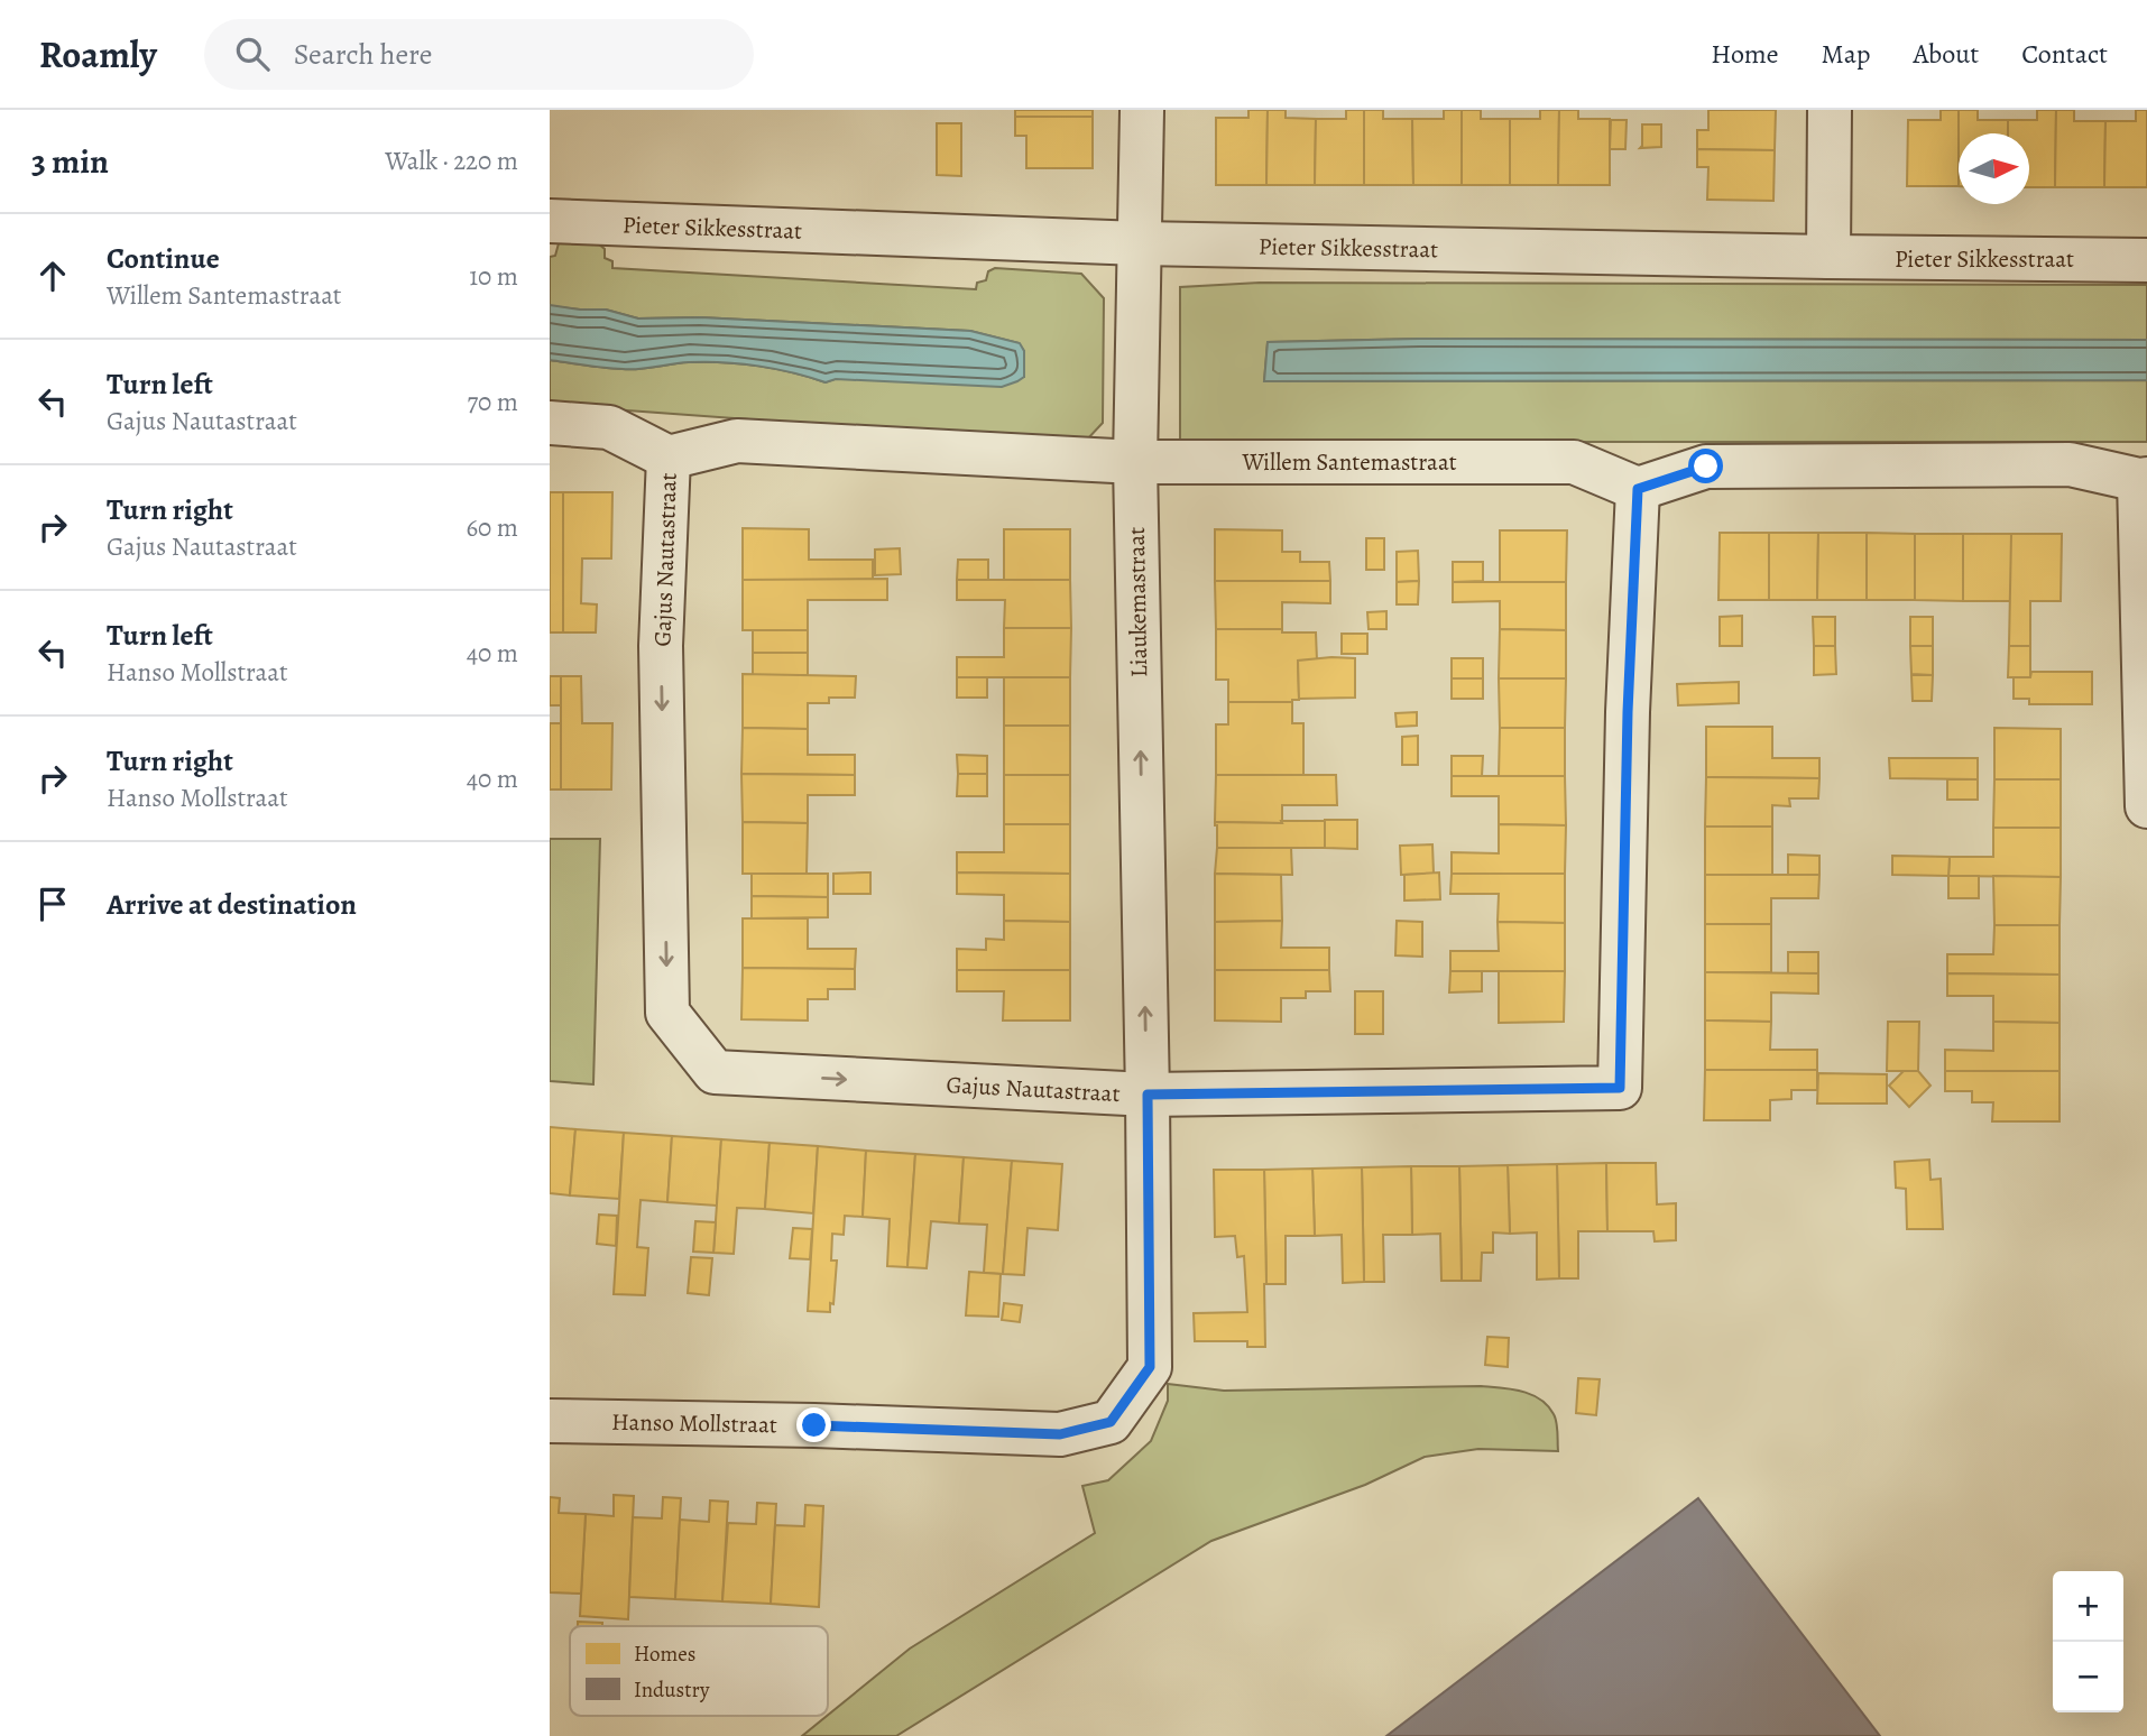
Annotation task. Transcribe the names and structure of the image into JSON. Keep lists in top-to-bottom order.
{
  "streets": {
    "street": [
      "Pieter Sikkesstraat",
      "Willem Santemastraat",
      "Gajus Nautastraat",
      "Liaukemastraat",
      "Hanso Mollstraat"
    ]
  },
  "crossings": [
    ["Pieter Sikkesstraat", "Liaukemastraat"],
    ["Willem Santemastraat", "Gajus Nautastraat"],
    ["Willem Santemastraat", "Liaukemastraat"],
    ["Gajus Nautastraat", "Liaukemastraat"],
    ["Gajus Nautastraat", "Hanso Mollstraat"],
    ["Liaukemastraat", "Hanso Mollstraat"]
  ],
  "one_way": ["Liaukemastraat"],
  "legend": ["Homes", "Industry"],
  "north": "right",
  "page": {
    "header": "Roamly",
    "search": "Search here",
    "nav": [
      "Home",
      "Map",
      "About",
      "Contact"
    ],
    "heading": ["3 min", "Walk · 220 m"],
    "list": [
      ["Continue", "Willem Santemastraat", "10 m"],
      ["Turn left", "Gajus Nautastraat", "70 m"],
      ["Turn right", "Gajus Nautastraat", "60 m"],
      ["Turn left", "Hanso Mollstraat", "40 m"],
      ["Turn right", "Hanso Mollstraat", "40 m"],
      "Arrive at destination"
    ],
    "map_buttons": ["+", "−"]
  }
}
